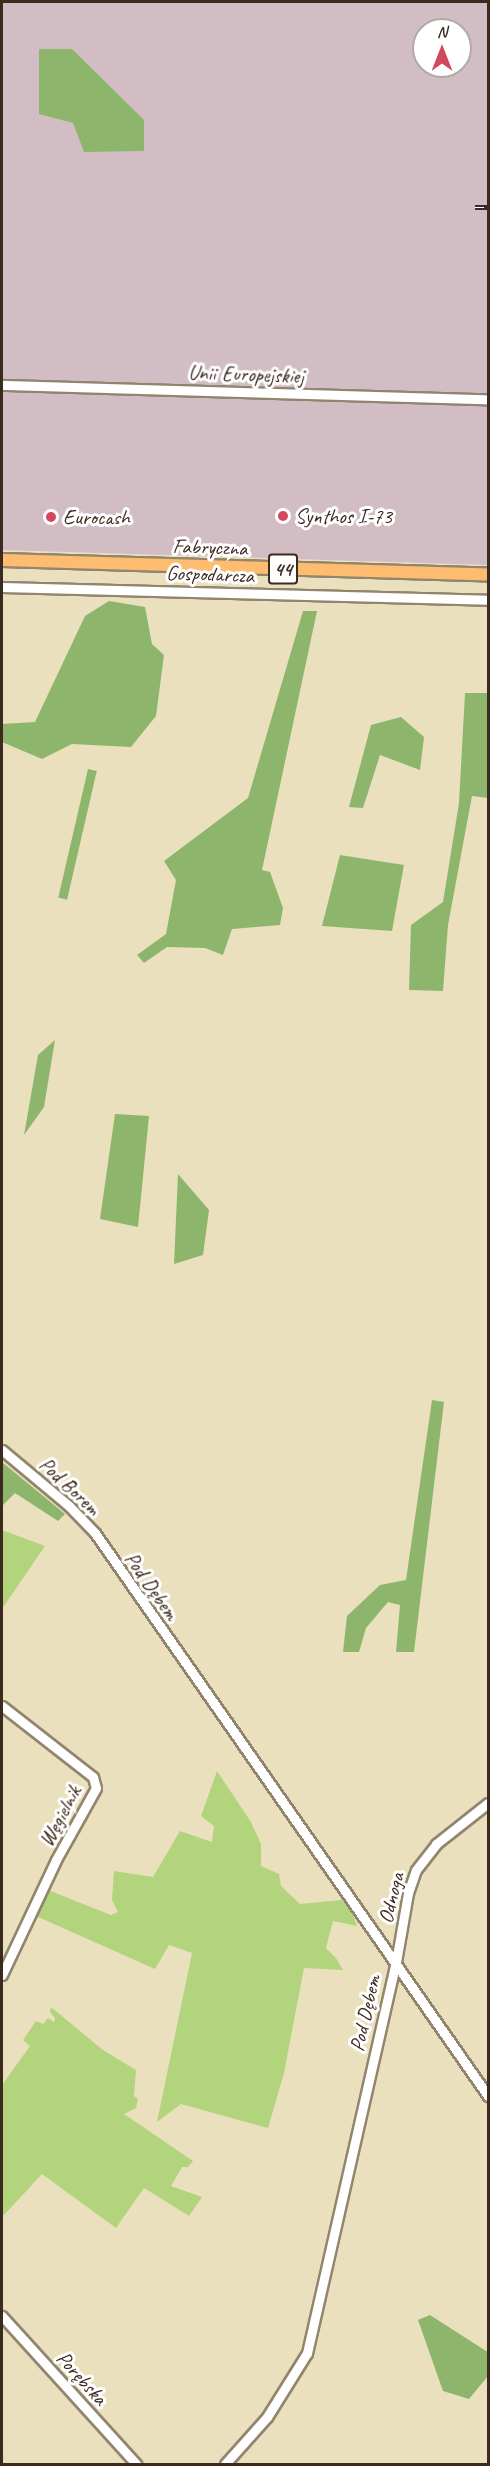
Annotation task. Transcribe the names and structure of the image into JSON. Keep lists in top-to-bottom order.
{
  "streets": {
    "main road": ["Fabryczna", "44"],
    "street": [
      "Unii Europejskiej",
      "Gospodarcza",
      "Pod Borem",
      "Pod Dębem",
      "Węgielnik",
      "Odnoga",
      "Porębska"
    ]
  },
  "crossings": [
    ["Pod Borem", "Pod Dębem"],
    ["Pod Dębem", "Odnoga"]
  ],
  "places": ["Synthos I-73", "Eurocash"],
  "north": "top"
}
